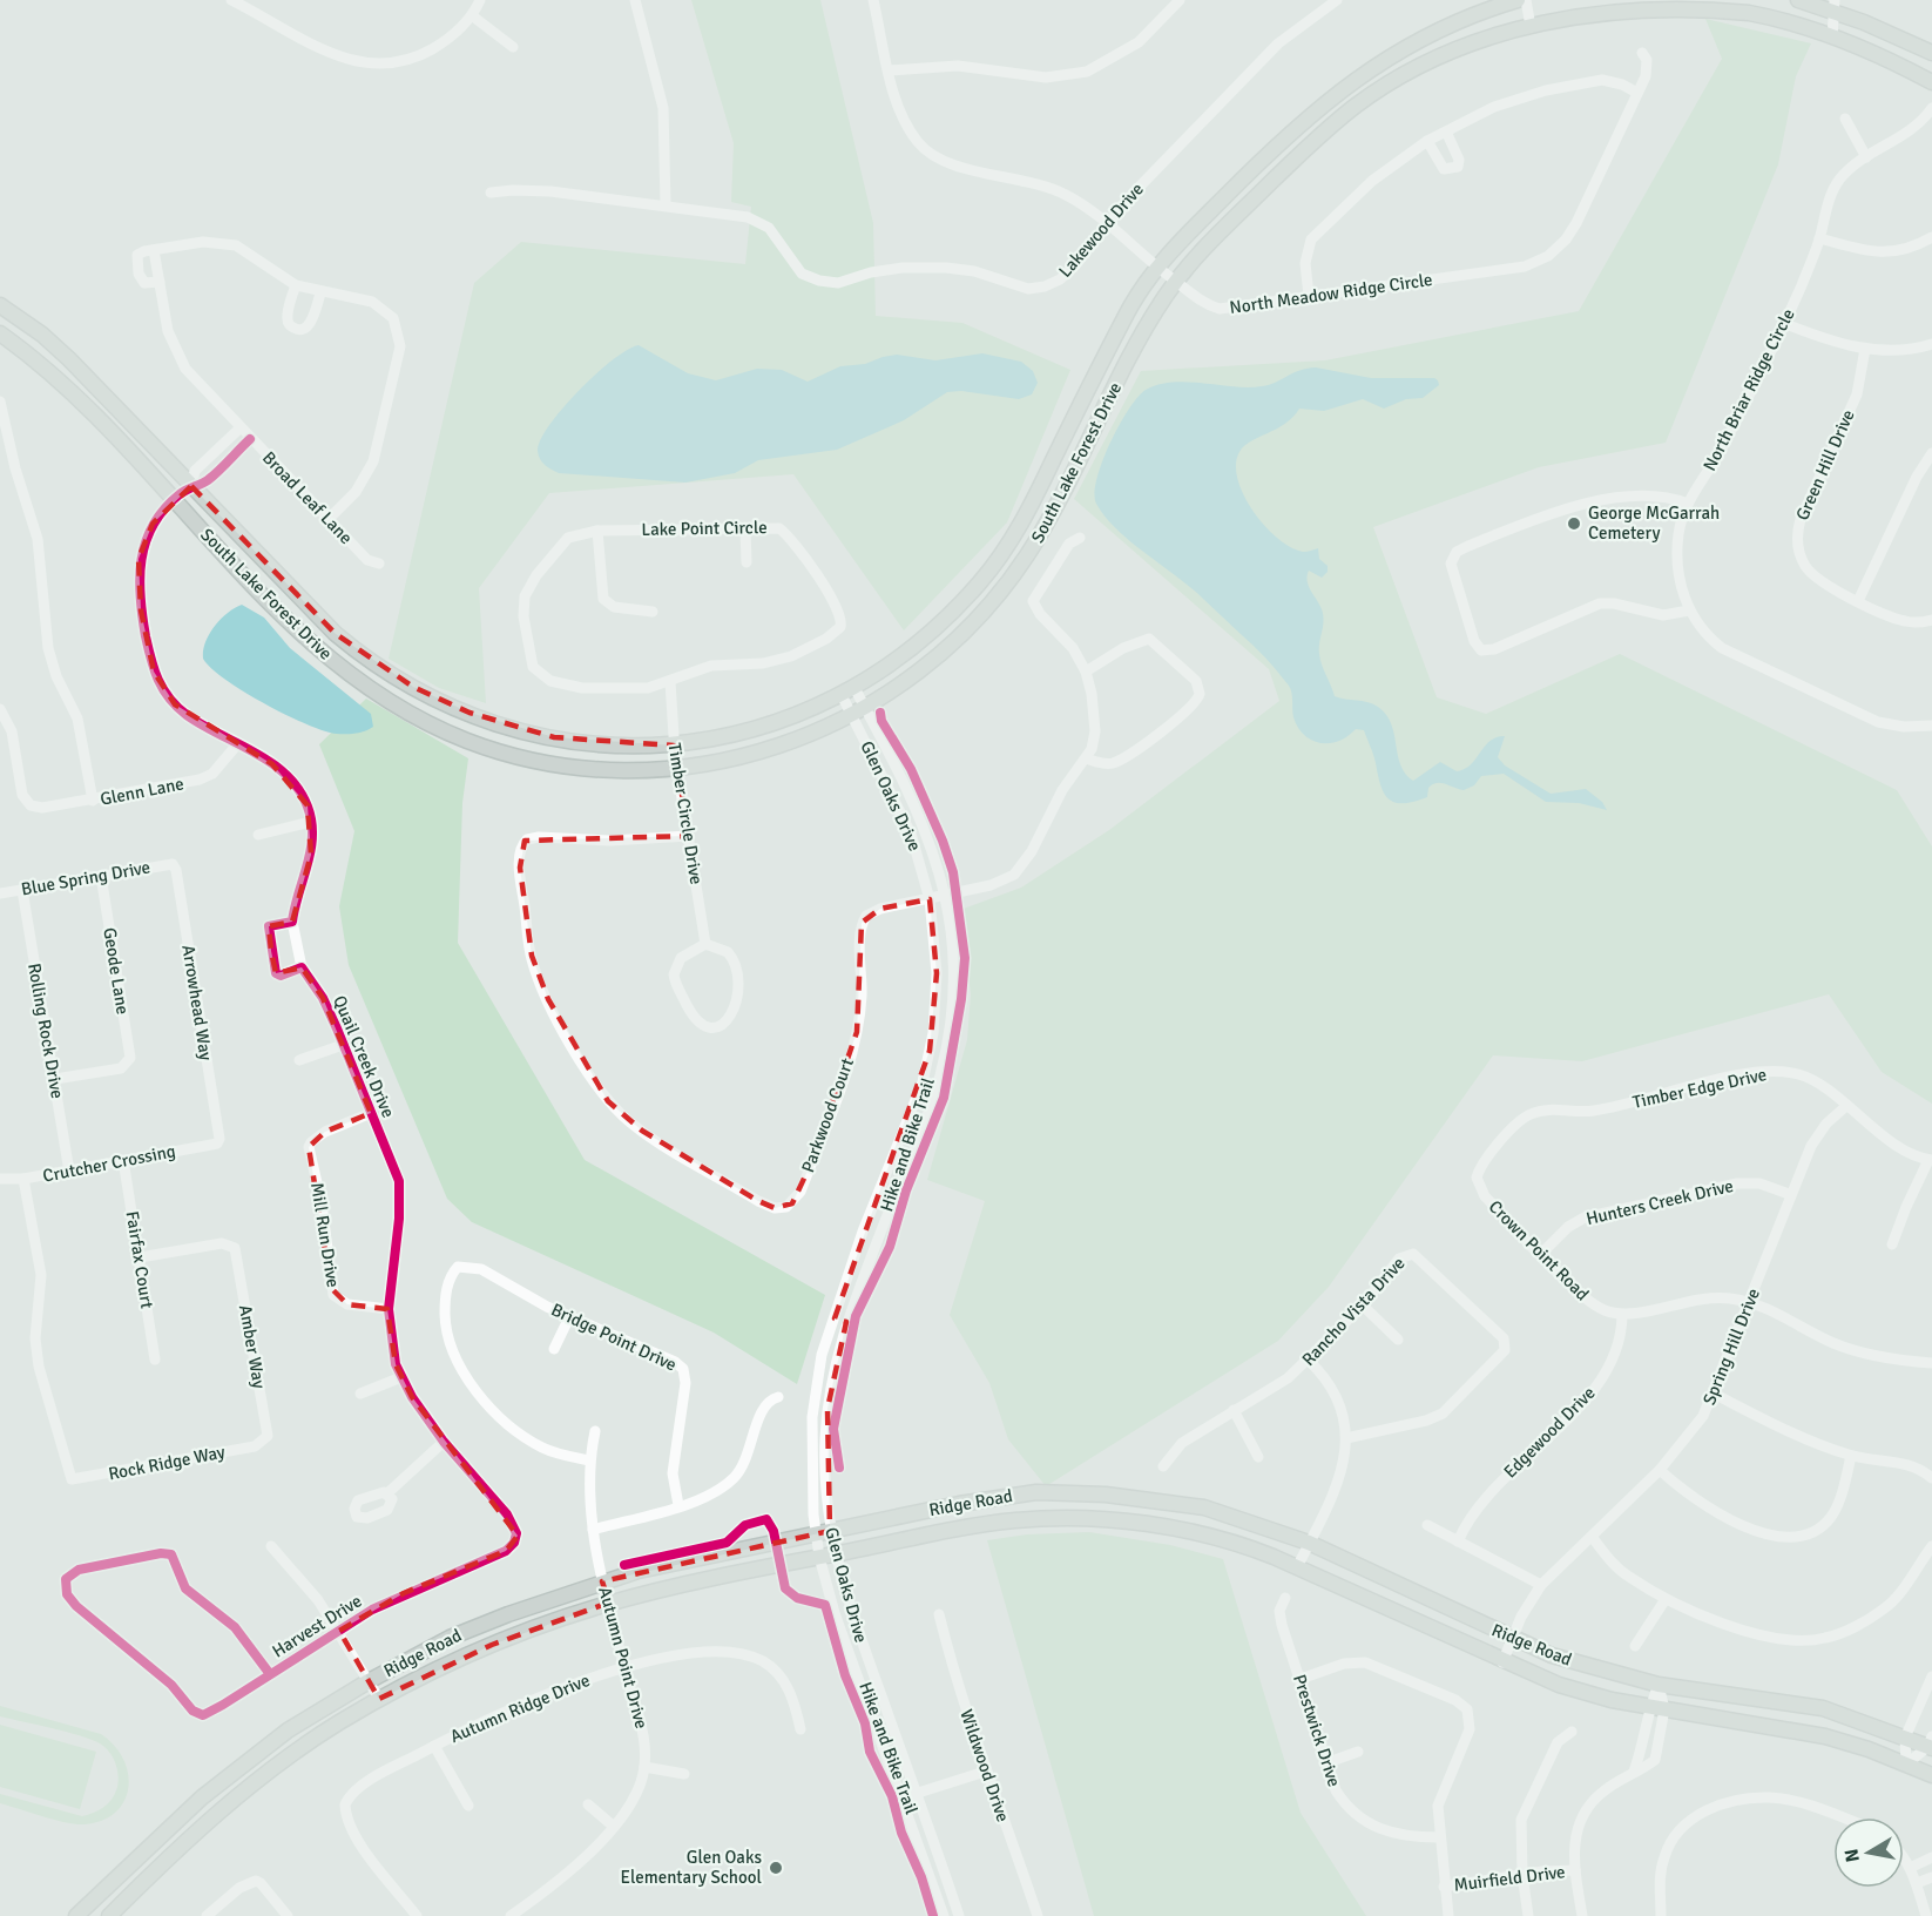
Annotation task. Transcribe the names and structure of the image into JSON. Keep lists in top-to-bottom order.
{
  "streets": {
    "main road": ["South Lake Forest Drive", "Ridge Road"],
    "street": [
      "Lakewood Drive",
      "North Meadow Ridge Circle",
      "North Briar Ridge Circle",
      "Green Hill Drive",
      "Broad Leaf Lane",
      "Lake Point Circle",
      "Glenn Lane",
      "Glen Oaks Drive",
      "Timber Circle Drive",
      "Blue Spring Drive",
      "Geode Lane",
      "Arrowhead Way",
      "Rolling Rock Drive",
      "Quail Creek Drive",
      "Timber Edge Drive",
      "Parkwood Court",
      "Crutcher Crossing",
      "Hunters Creek Drive",
      "Mill Run Drive",
      "Crown Point Road",
      "Fairfax Court",
      "Rancho Vista Drive",
      "Bridge Point Drive",
      "Amber Way",
      "Spring Hill Drive",
      "Edgewood Drive",
      "Rock Ridge Way",
      "Harvest Drive",
      "Autumn Point Drive",
      "Autumn Ridge Drive",
      "Prestwick Drive",
      "Wildwood Drive",
      "Muirfield Drive"
    ],
    "cycle path": ["Hike and Bike Trail"]
  },
  "crossings": [
    ["Lakewood Drive", "North Meadow Ridge Circle"],
    ["North Meadow Ridge Circle", "South Lake Forest Drive"],
    ["South Lake Forest Drive", "Glen Oaks Drive"],
    ["South Lake Forest Drive", "Timber Circle Drive"],
    ["South Lake Forest Drive", "Quail Creek Drive"],
    ["Broad Leaf Lane", "Quail Creek Drive"],
    ["Lake Point Circle", "Timber Circle Drive"],
    ["Glenn Lane", "Quail Creek Drive"],
    ["Glen Oaks Drive", "Parkwood Court"],
    ["Glen Oaks Drive", "Ridge Road"],
    ["Timber Circle Drive", "Parkwood Court"],
    ["Blue Spring Drive", "Geode Lane"],
    ["Blue Spring Drive", "Arrowhead Way"],
    ["Blue Spring Drive", "Rolling Rock Drive"],
    ["Geode Lane", "Rolling Rock Drive"],
    ["Arrowhead Way", "Crutcher Crossing"],
    ["Rolling Rock Drive", "Crutcher Crossing"],
    ["Quail Creek Drive", "Mill Run Drive"],
    ["Quail Creek Drive", "Harvest Drive"],
    ["Timber Edge Drive", "Crown Point Road"],
    ["Timber Edge Drive", "Spring Hill Drive"],
    ["Crutcher Crossing", "Fairfax Court"],
    ["Crutcher Crossing", "Rock Ridge Way"],
    ["Hunters Creek Drive", "Crown Point Road"],
    ["Hunters Creek Drive", "Spring Hill Drive"],
    ["Crown Point Road", "Edgewood Drive"],
    ["Fairfax Court", "Amber Way"],
    ["Bridge Point Drive", "Autumn Point Drive"],
    ["Amber Way", "Rock Ridge Way"],
    ["Spring Hill Drive", "Ridge Road"],
    ["Ridge Road", "Autumn Point Drive"],
    ["Autumn Point Drive", "Autumn Ridge Drive"]
  ],
  "places": ["George McGarrah Cemetery", "Glen Oaks Elementary School"],
  "north": "left"
}
